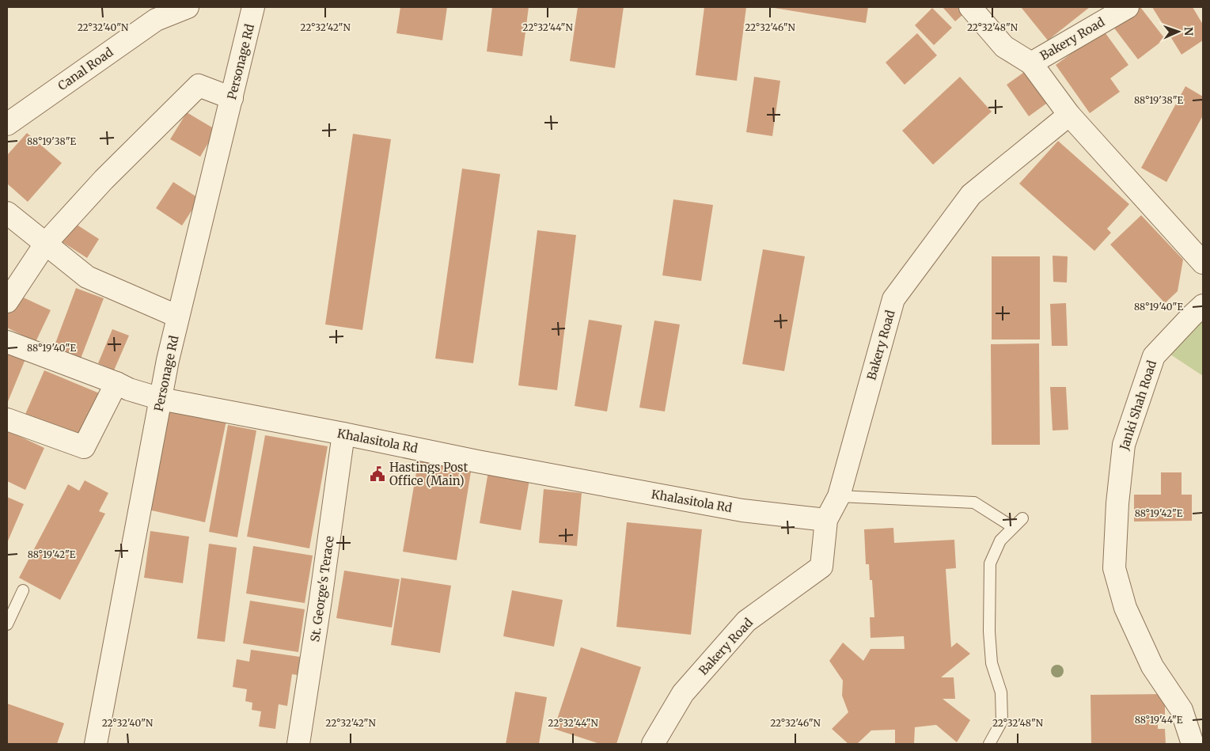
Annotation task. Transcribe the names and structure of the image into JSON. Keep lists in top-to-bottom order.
{
  "streets": {
    "street": [
      "Bakery Road",
      "Personage Rd",
      "Canal Road",
      "Janki Shah Road",
      "Khalasitola Rd",
      "St. George's Terace"
    ]
  },
  "crossings": [
    ["Bakery Road", "Khalasitola Rd"],
    ["Personage Rd", "Khalasitola Rd"],
    ["Khalasitola Rd", "St. George's Terace"]
  ],
  "places": {
    "public building": ["Hastings Post Office (Main)"]
  },
  "north": "right",
  "coordinates": [
    "22°32'40\"N",
    "22°32'42\"N",
    "22°32'44\"N",
    "22°32'46\"N",
    "22°32'48\"N",
    "88°19'38\"E",
    "88°19'40\"E",
    "88°19'42\"E",
    "88°19'44\"E"
  ]
}
